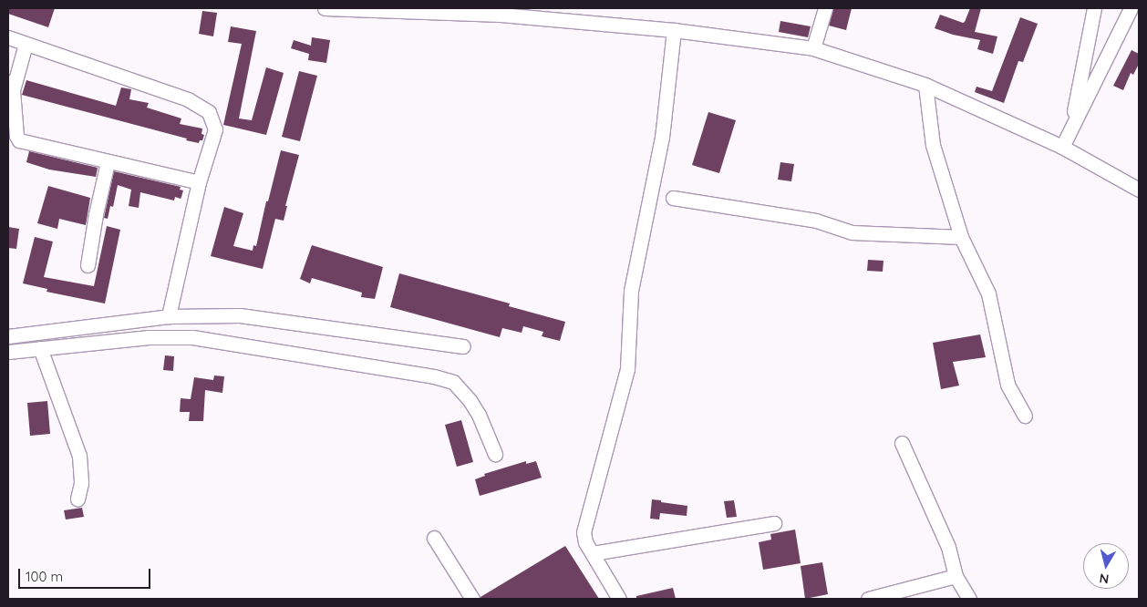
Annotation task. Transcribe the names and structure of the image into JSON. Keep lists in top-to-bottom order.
{
  "scale_bar": "100 m",
  "north": "bottom"
}
